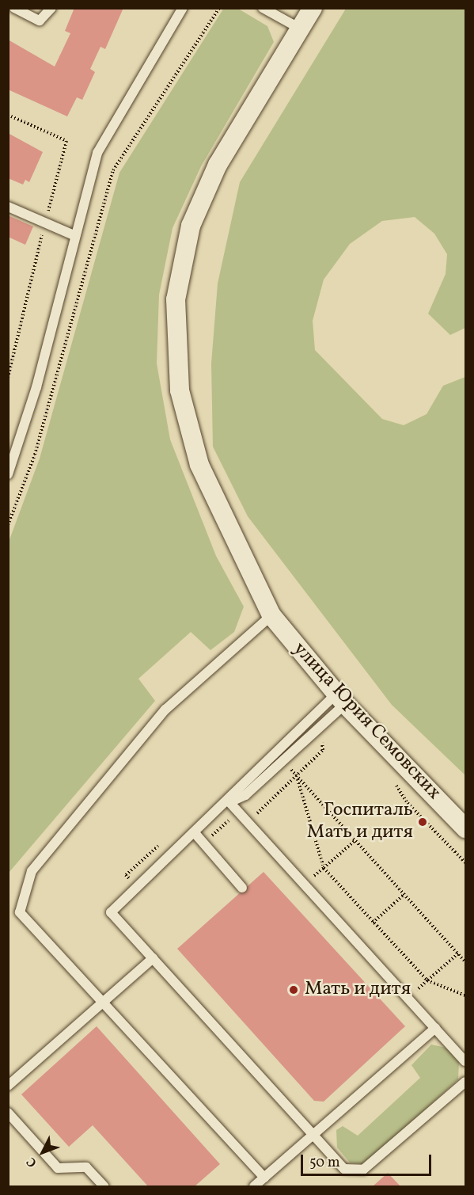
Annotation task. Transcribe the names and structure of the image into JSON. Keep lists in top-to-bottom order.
{
  "streets": {
    "street": ["улица Юрия Семовских"]
  },
  "places": ["Госпиталь Мать и дитя", "Мать и дитя"],
  "scale_bar": "50 m",
  "north": "bottom left"
}
